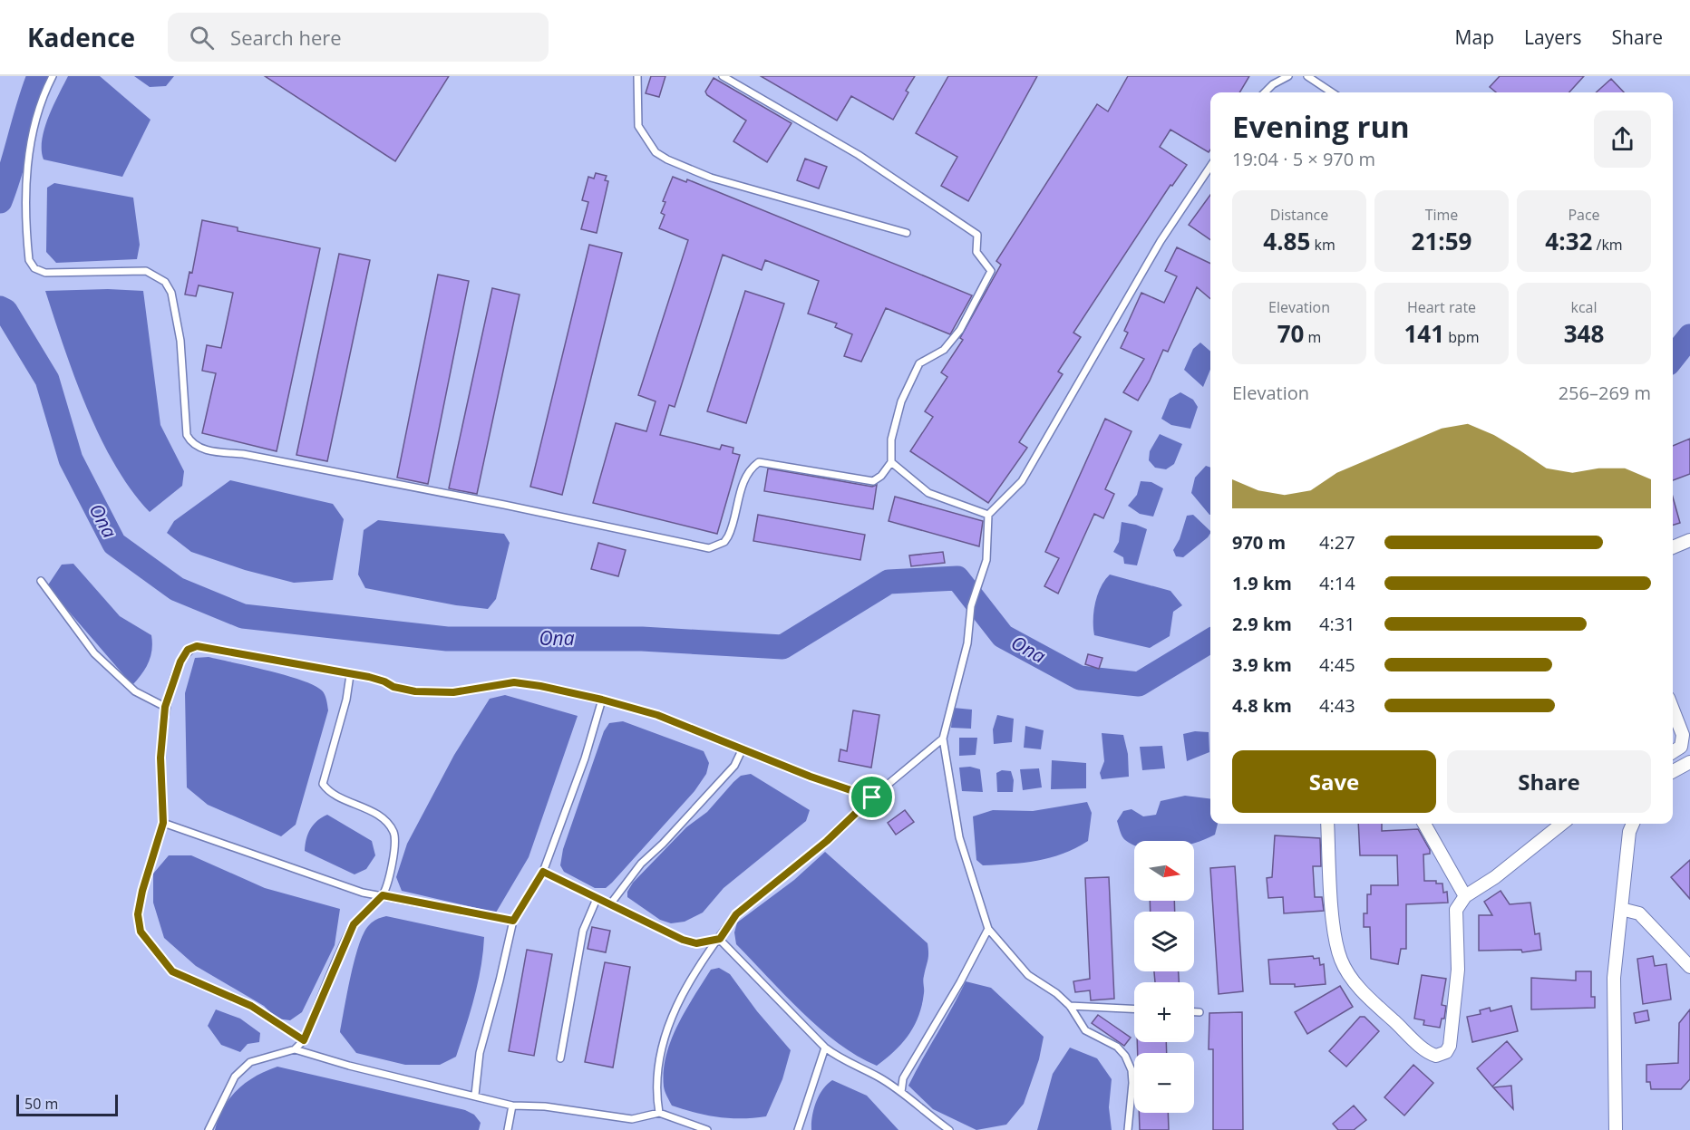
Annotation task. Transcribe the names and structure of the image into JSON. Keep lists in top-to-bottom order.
{
  "water": ["Ona"],
  "scale_bar": "50 m",
  "north": "right",
  "page": {
    "header": "Kadence",
    "search": "Search here",
    "nav": ["Map", "Layers", "Share"],
    "heading": ["Evening run", "19:04 · 5 × 970 m"],
    "stats": [
      ["Distance", "4.85 km"],
      ["Time", "21:59"],
      ["Pace", "4:32 /km"],
      ["Elevation", "70 m"],
      ["Heart rate", "141 bpm"],
      ["kcal", "348"]
    ],
    "chart": ["Elevation", "256–269 m"],
    "list": [
      {
        "name": "970 m",
        "note": "4:27"
      },
      {
        "name": "1.9 km",
        "note": "4:14"
      },
      {
        "name": "2.9 km",
        "note": "4:31"
      },
      {
        "name": "3.9 km",
        "note": "4:45"
      },
      {
        "name": "4.8 km",
        "note": "4:43"
      }
    ],
    "buttons": ["Save", "Share"],
    "map_buttons": ["+", "−"],
    "scale": "50 m"
  }
}
